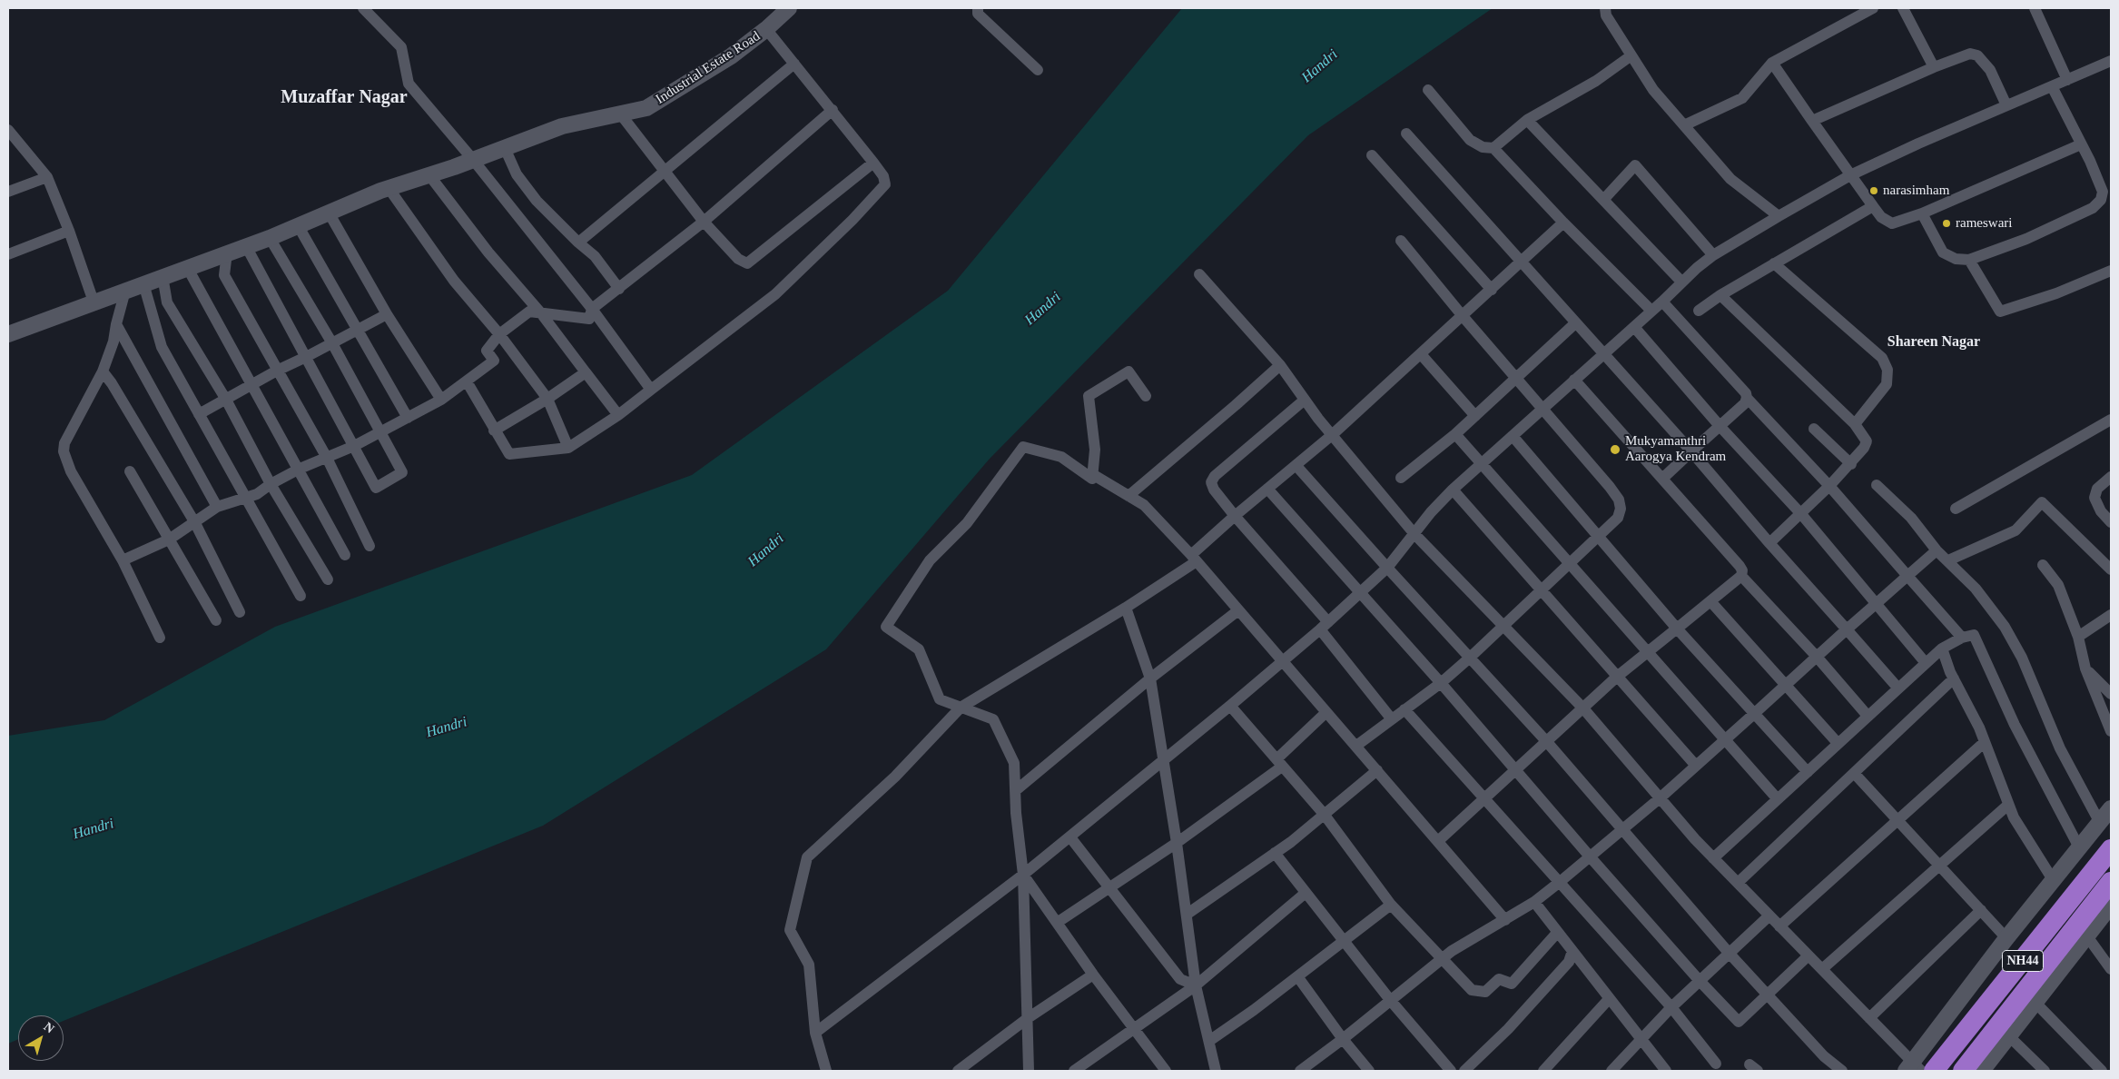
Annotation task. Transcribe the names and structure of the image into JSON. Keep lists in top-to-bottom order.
{
  "streets": {
    "highway": ["NH44"],
    "main road": ["Industrial Estate Road"]
  },
  "districts": ["Muzaffar Nagar", "Shareen Nagar"],
  "water": ["Handri"],
  "places": ["narasimham", "rameswari", "Mukyamanthri Aarogya Kendram"],
  "north": "top right"
}
